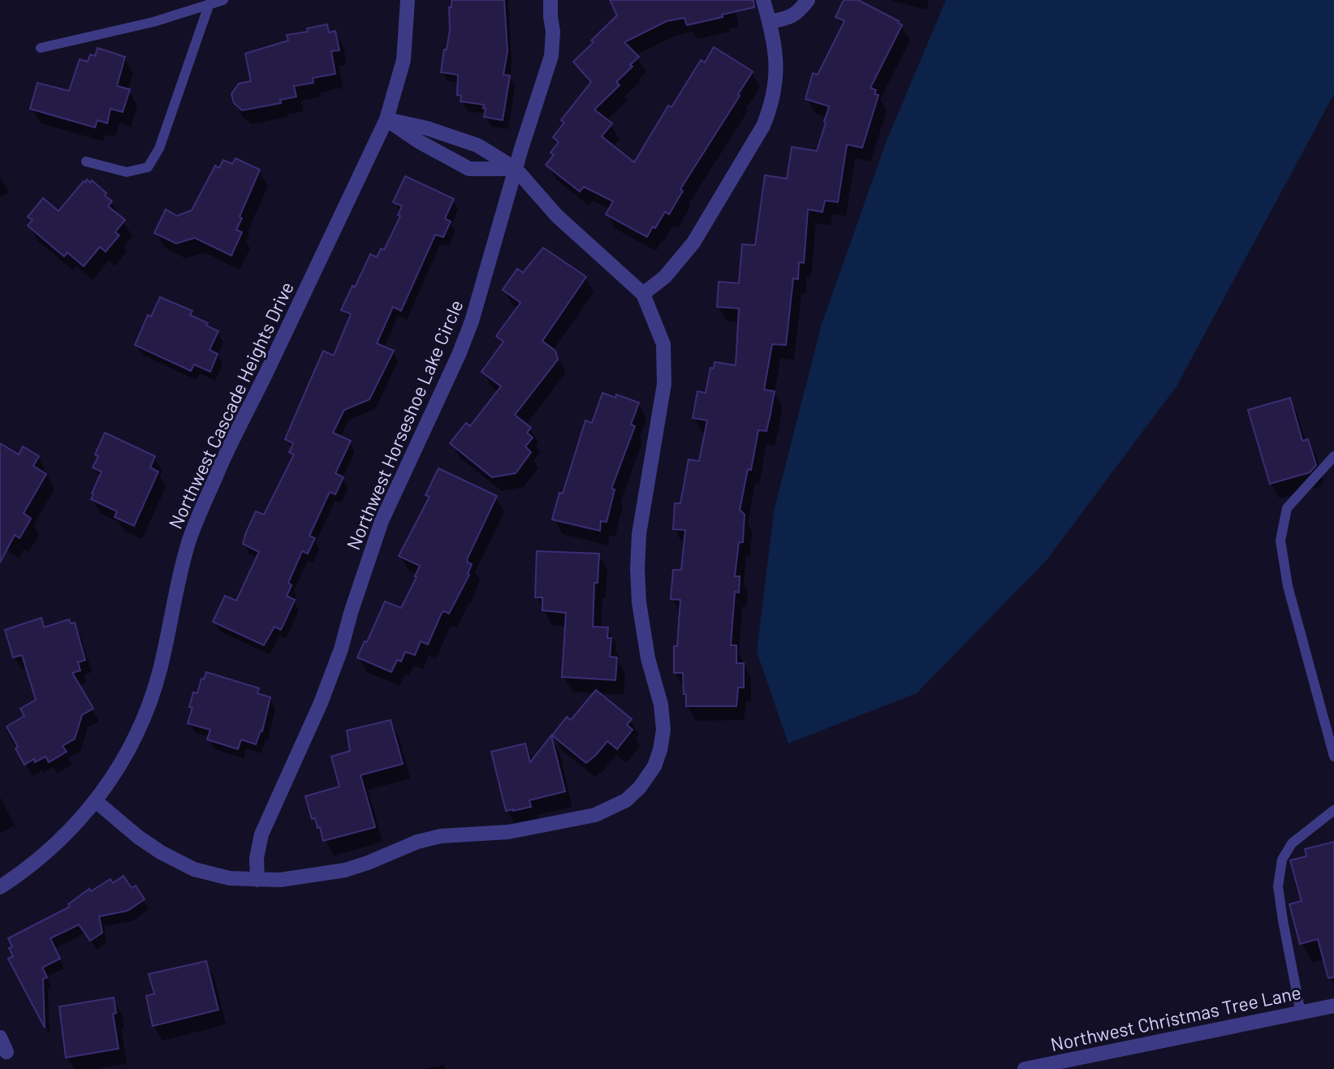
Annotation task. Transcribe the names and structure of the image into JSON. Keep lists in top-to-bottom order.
{
  "streets": {
    "street": ["Northwest Cascade Heights Drive", "Northwest Horseshoe Lake Circle", "Northwest Christmas Tree Lane"]
  }
}
